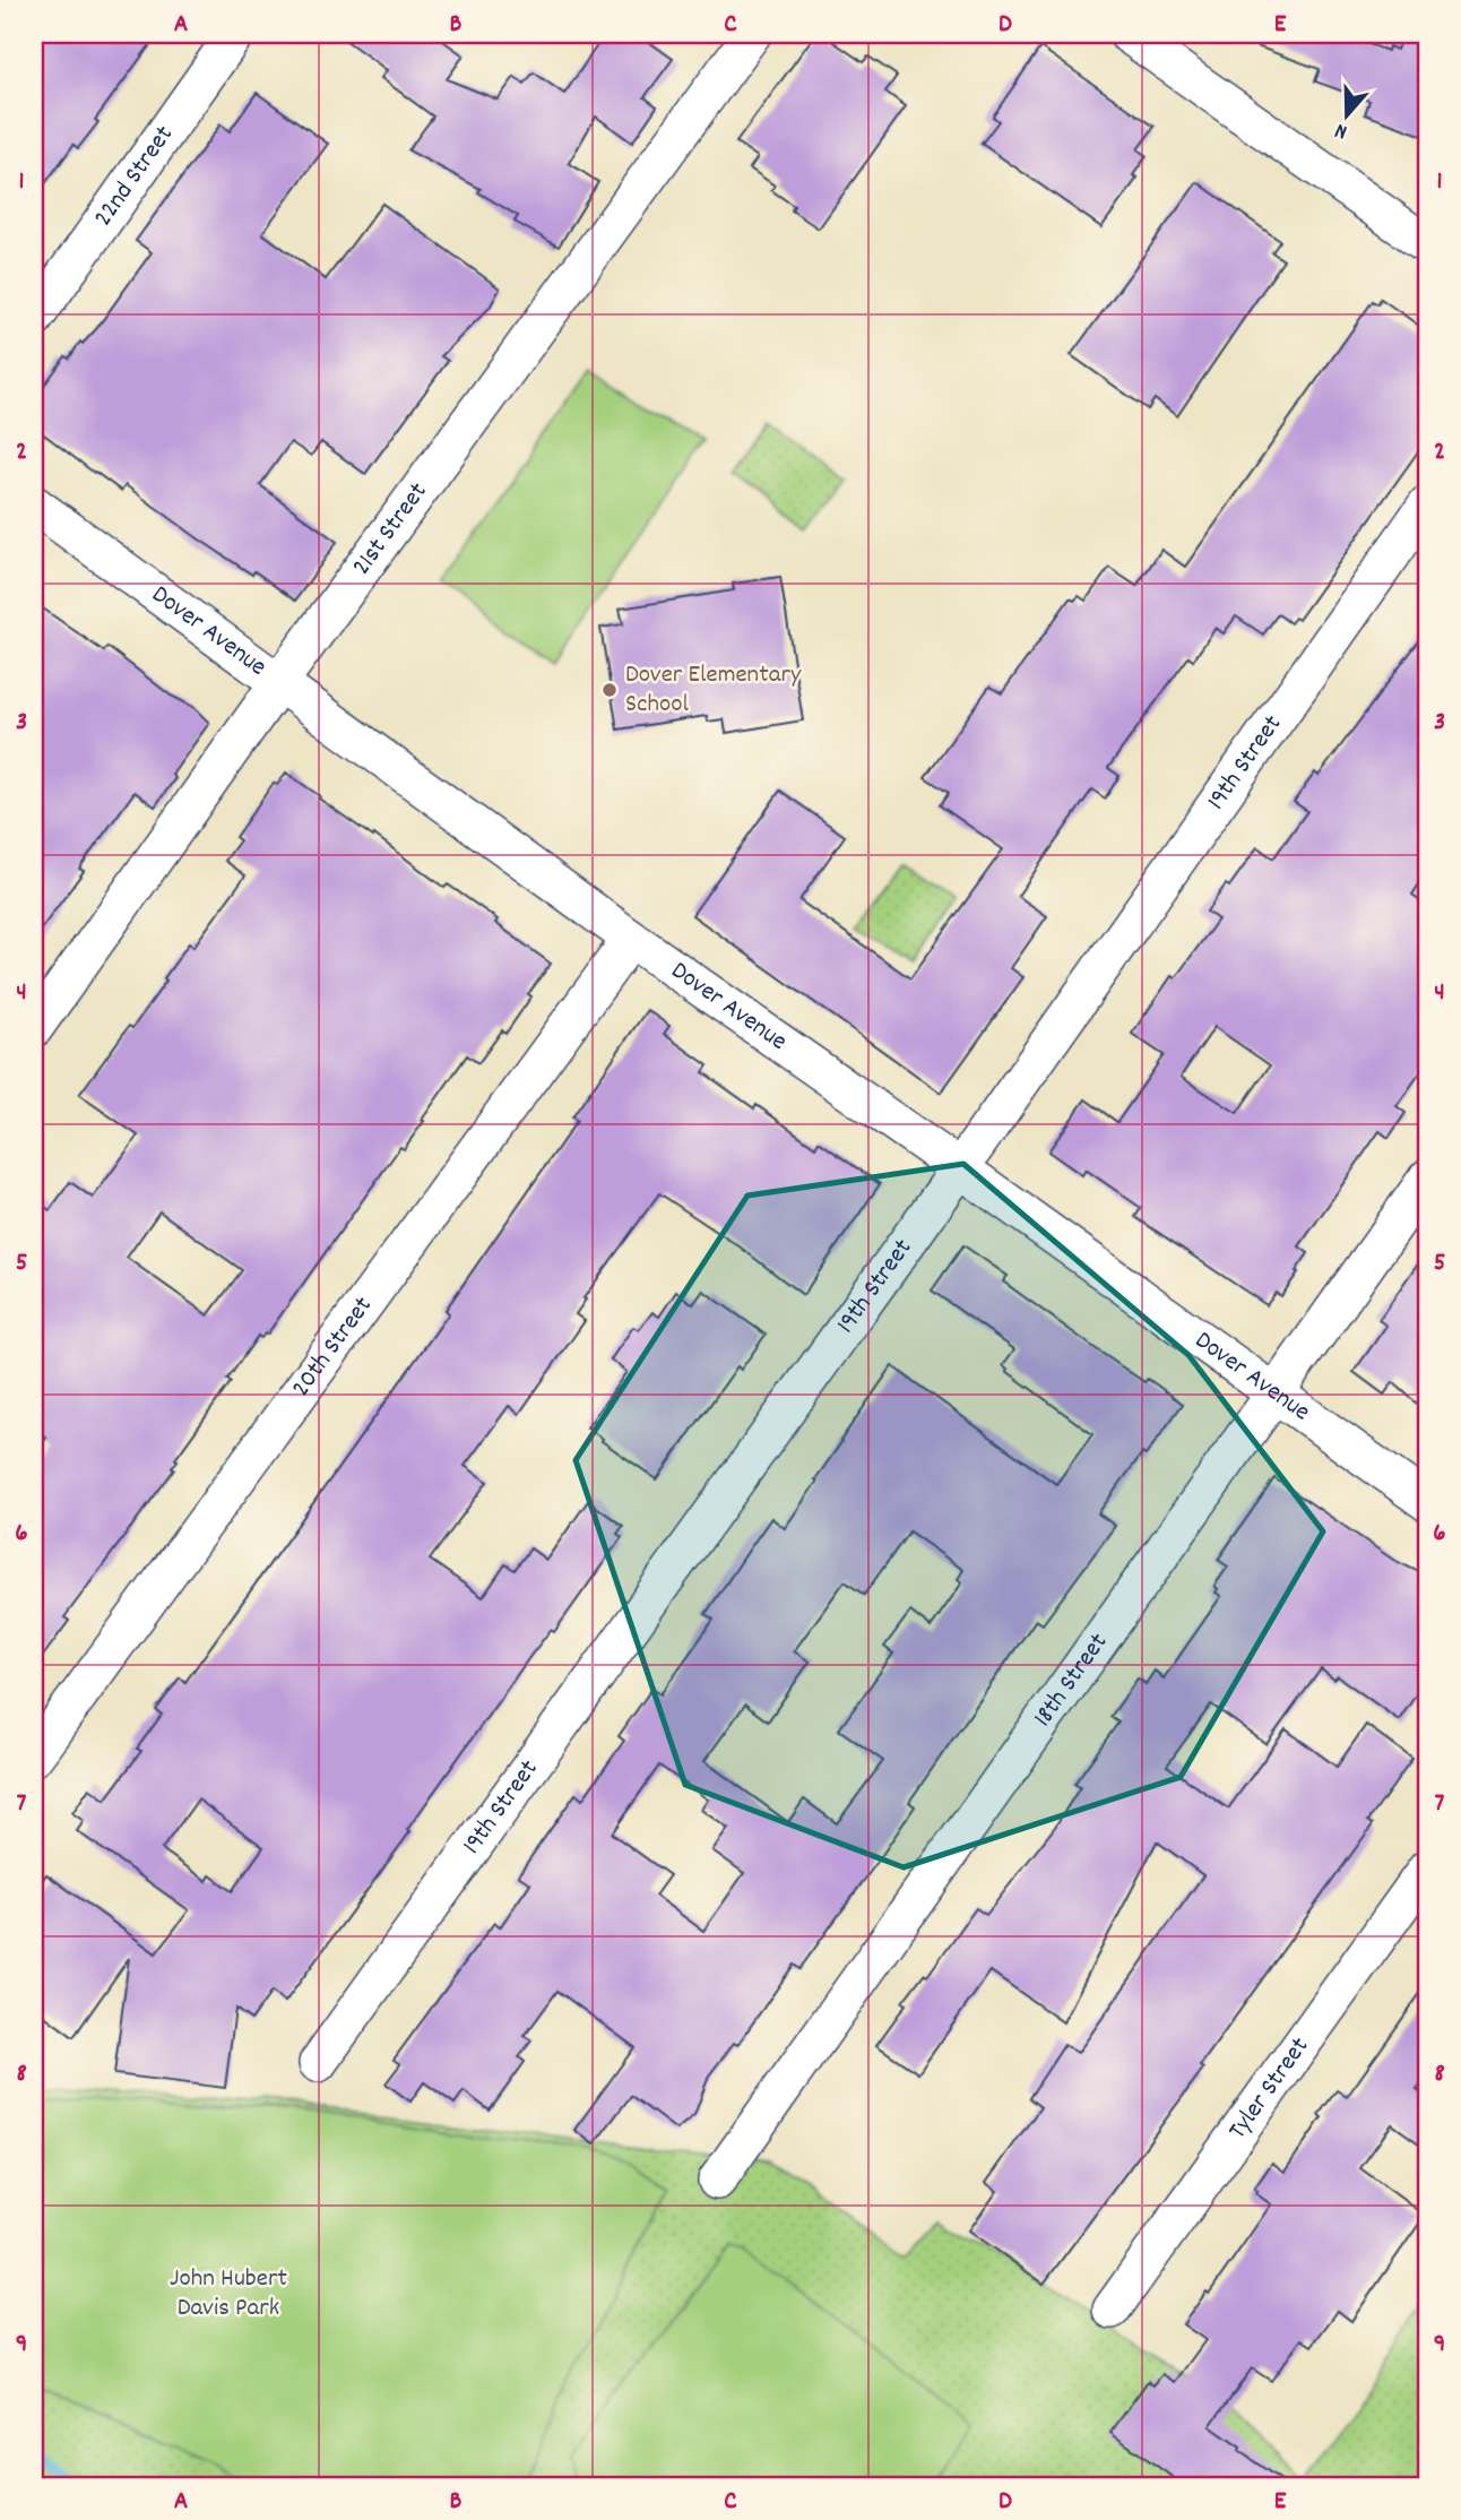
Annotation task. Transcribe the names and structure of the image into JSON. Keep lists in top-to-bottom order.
{
  "streets": {
    "street": [
      "22nd Street",
      "21st Street",
      "Dover Avenue",
      "19th Street",
      "20th Street",
      "18th Street",
      "Tyler Street"
    ]
  },
  "crossings": [
    ["21st Street", "Dover Avenue"],
    ["Dover Avenue", "19th Street"],
    ["Dover Avenue", "20th Street"],
    ["Dover Avenue", "18th Street"]
  ],
  "parks": ["John Hubert Davis Park"],
  "places": ["Dover Elementary School"],
  "north": "bottom",
  "grid": {
    "columns": [
      "A",
      "B",
      "C",
      "D",
      "E"
    ],
    "rows": [
      "1",
      "2",
      "3",
      "4",
      "5",
      "6",
      "7",
      "8",
      "9"
    ]
  }
}
